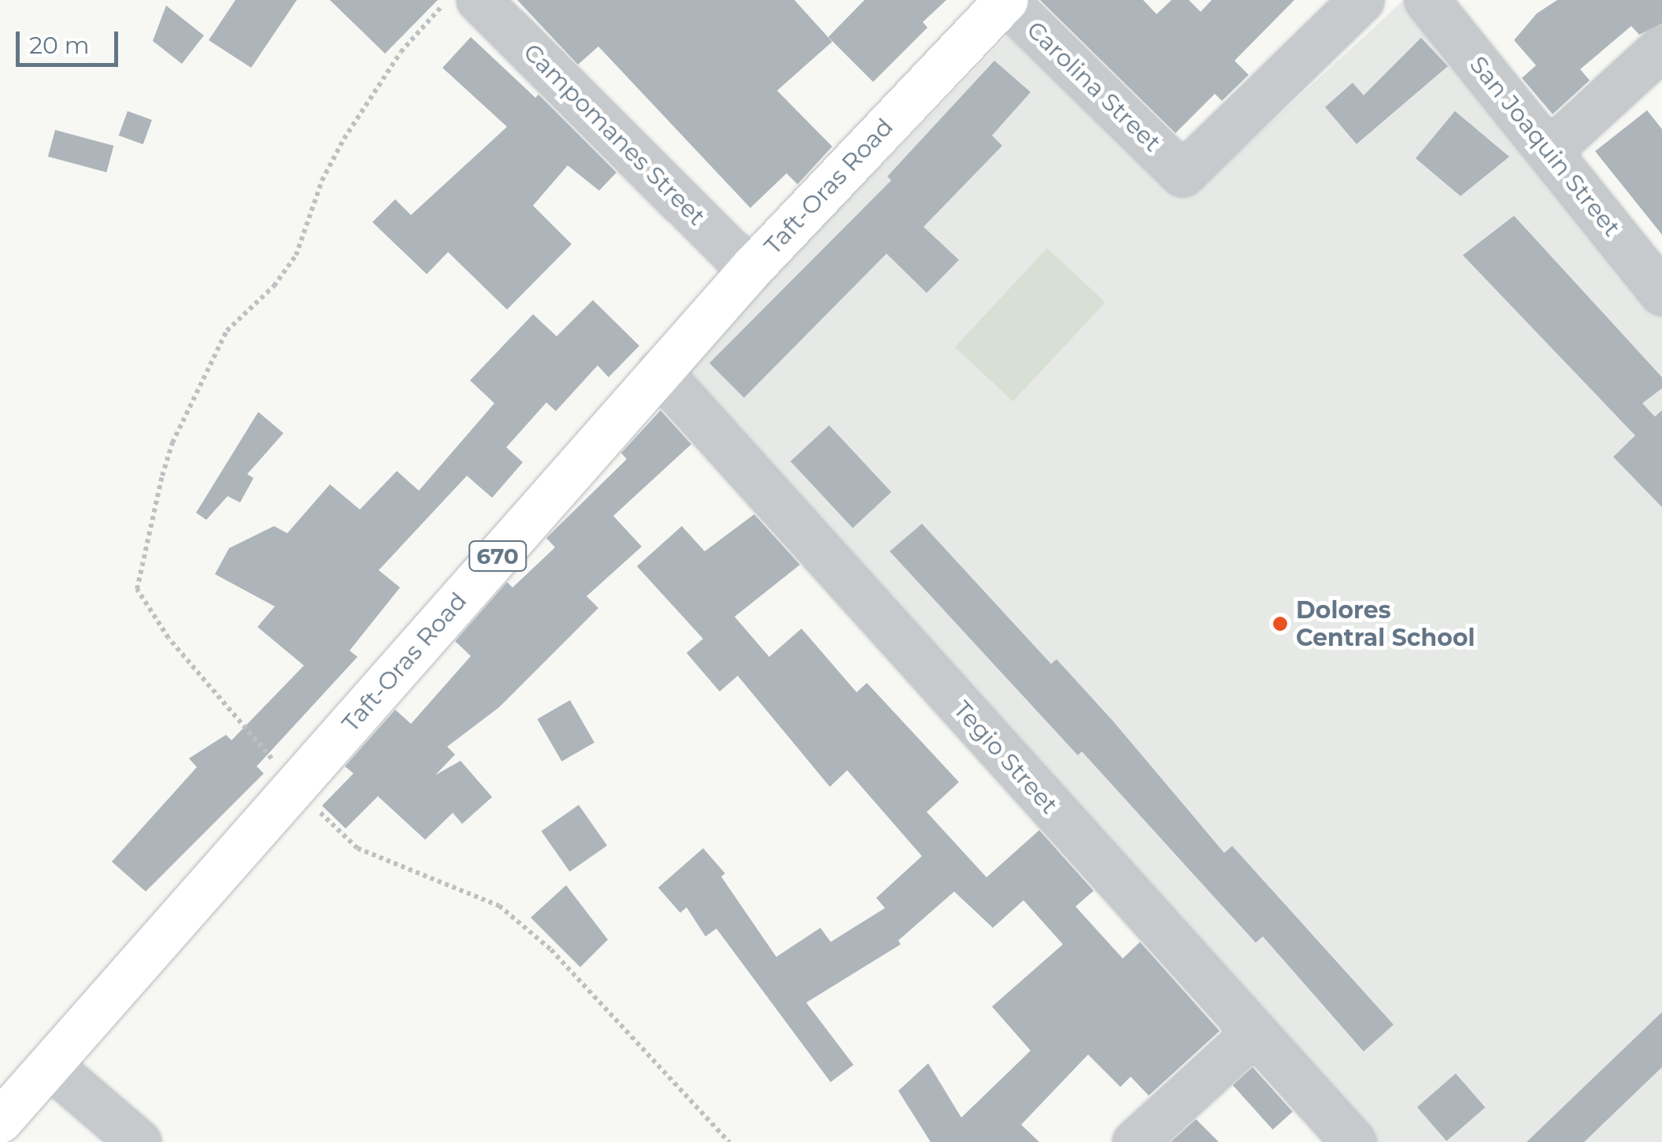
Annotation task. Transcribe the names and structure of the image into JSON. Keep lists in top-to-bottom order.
{
  "streets": {
    "main road": ["Taft-Oras Road", "670"],
    "street": [
      "Carolina Street",
      "Campomanes Street",
      "San Joaquin Street",
      "Tegio Street"
    ]
  },
  "crossings": [
    ["Carolina Street", "Taft-Oras Road"],
    ["Campomanes Street", "Taft-Oras Road"],
    ["Taft-Oras Road", "Tegio Street"]
  ],
  "places": ["Dolores Central School"],
  "scale_bar": "20 m"
}
